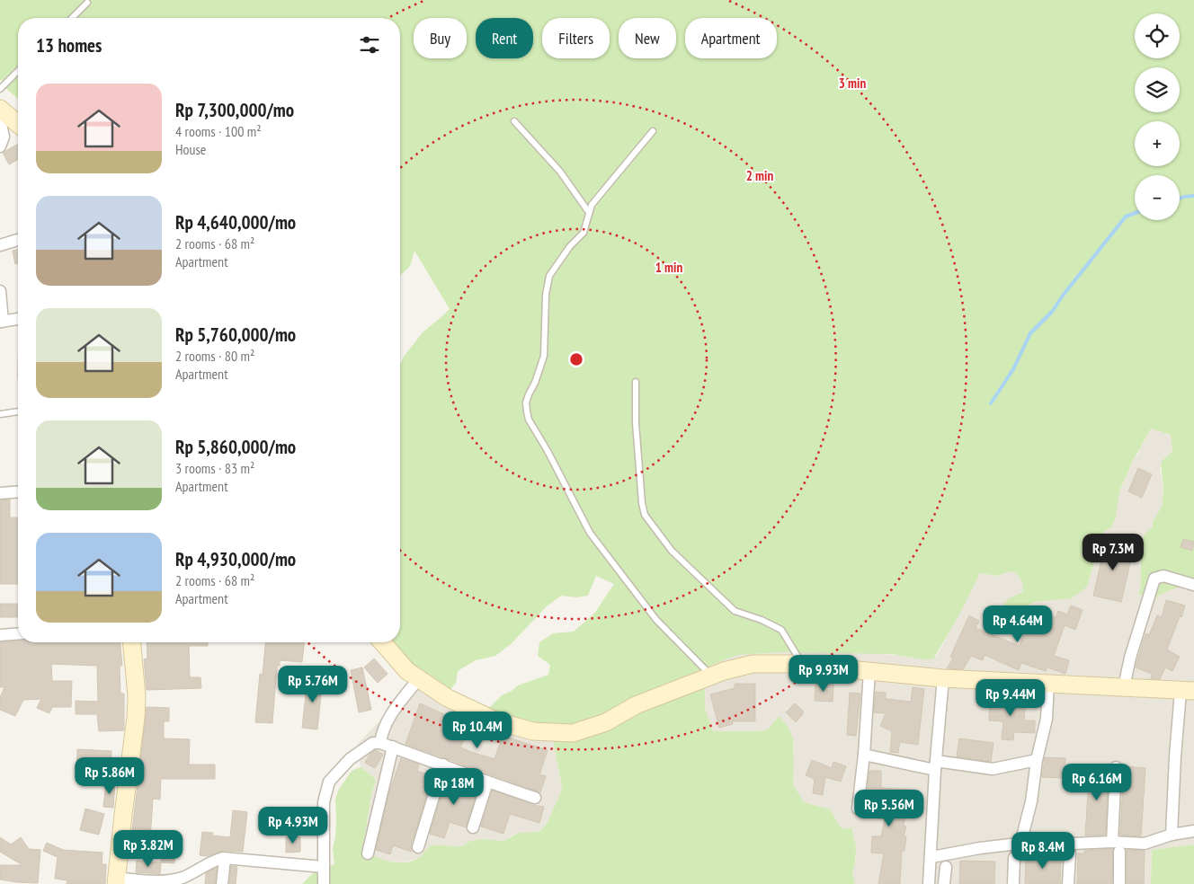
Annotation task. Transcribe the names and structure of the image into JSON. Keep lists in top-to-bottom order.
{
  "page": {
    "map_buttons": ["+", "−"],
    "chip": [
      "Buy",
      "Rent",
      "Filters",
      "New",
      "Apartment"
    ],
    "heading": "13 homes",
    "list": [
      {
        "name": "Rp 7,300,000/mo",
        "note": "4 rooms · 100 m² · House"
      },
      {
        "name": "Rp 4,640,000/mo",
        "note": "2 rooms · 68 m² · Apartment"
      },
      {
        "name": "Rp 5,760,000/mo",
        "note": "2 rooms · 80 m² · Apartment"
      },
      {
        "name": "Rp 5,860,000/mo",
        "note": "3 rooms · 83 m² · Apartment"
      },
      {
        "name": "Rp 4,930,000/mo",
        "note": "2 rooms · 68 m² · Apartment"
      }
    ],
    "price": [
      "Rp 7.3M",
      "Rp 4.64M",
      "Rp 9.93M",
      "Rp 5.76M",
      "Rp 9.44M",
      "Rp 10.4M",
      "Rp 5.86M",
      "Rp 6.16M",
      "Rp 18M",
      "Rp 5.56M",
      "Rp 4.93M",
      "Rp 3.82M",
      "Rp 8.4M"
    ]
  },
  "rings": ["3 min", "2 min", "1 min"]
}
